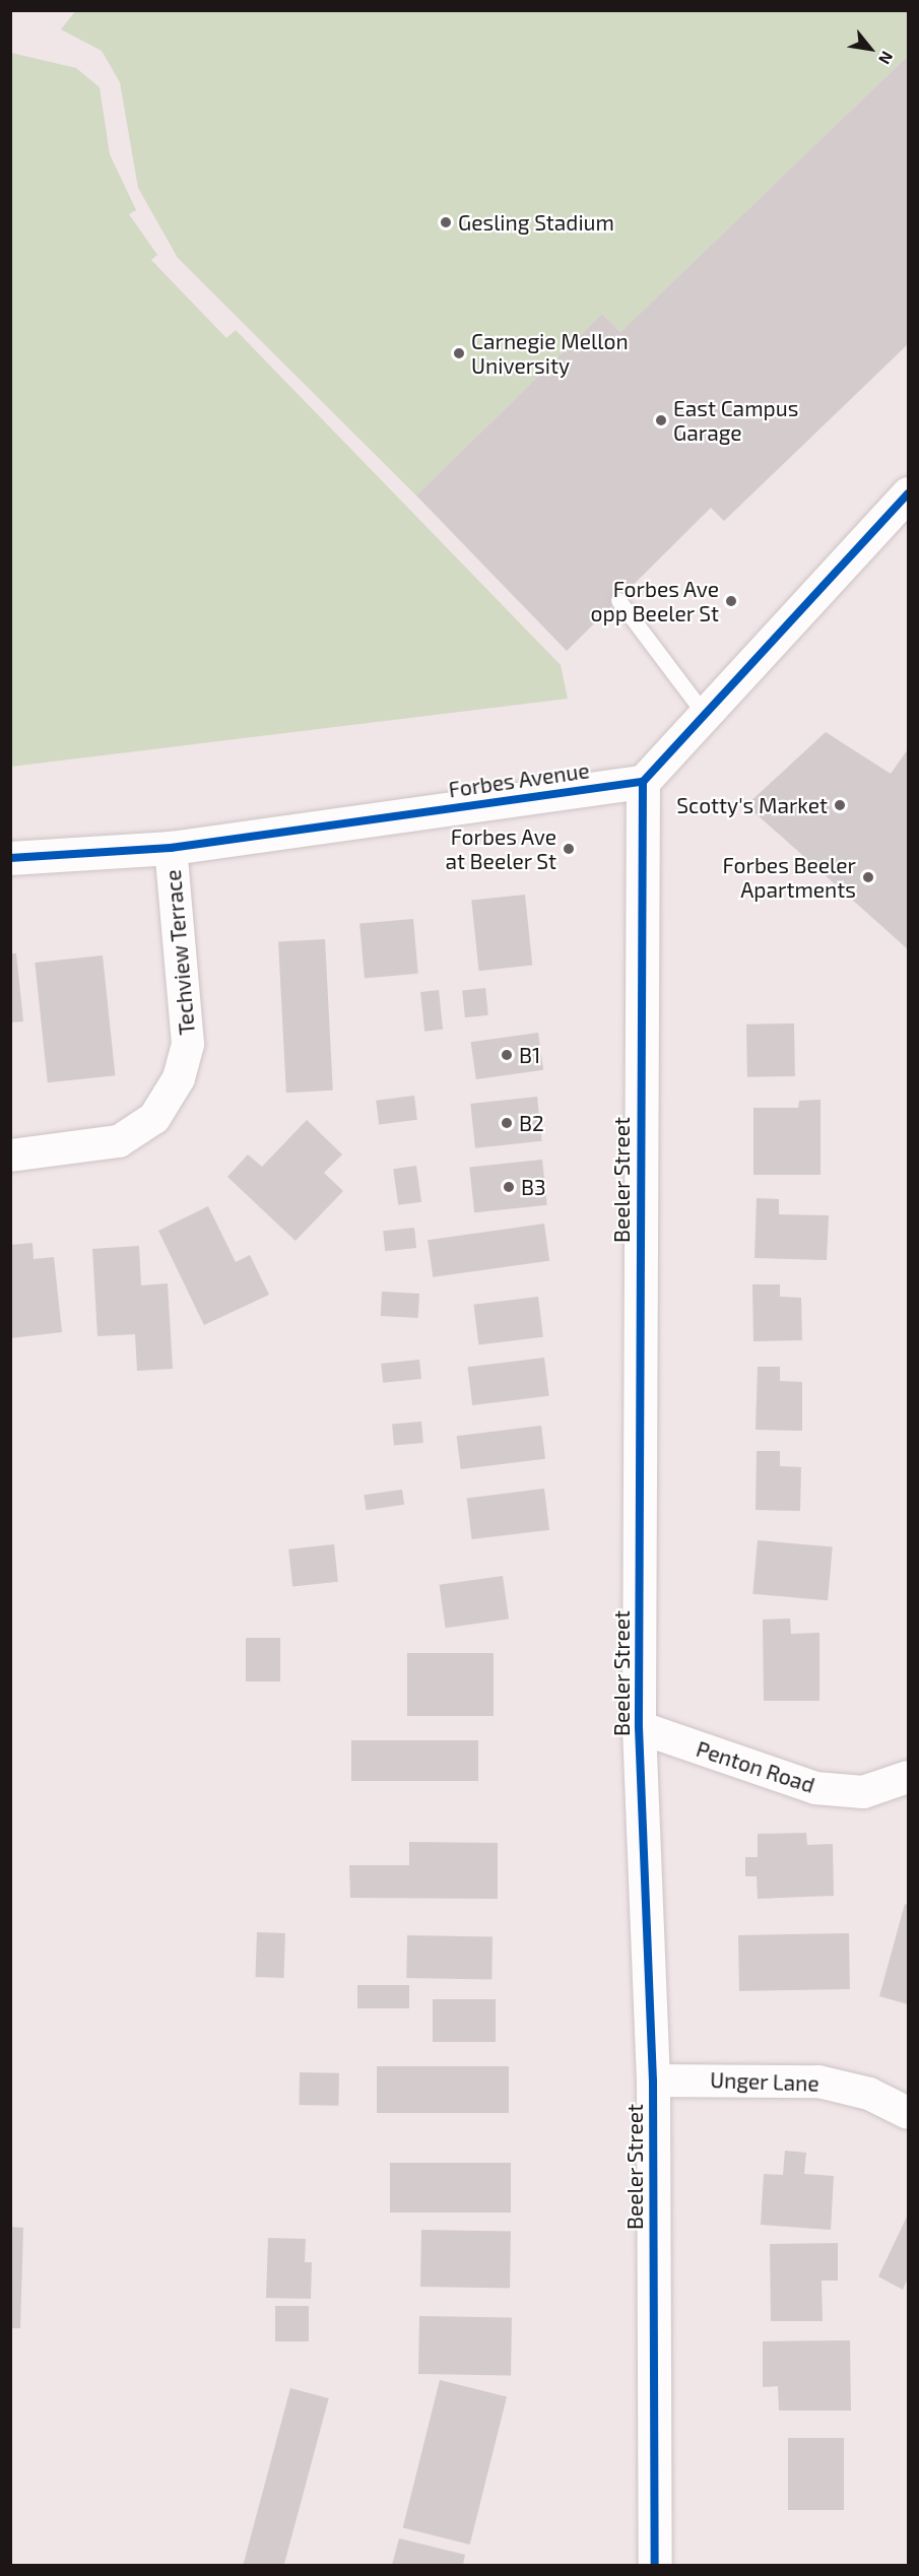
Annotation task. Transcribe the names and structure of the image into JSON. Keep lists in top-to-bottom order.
{
  "streets": {
    "street": [
      "Forbes Avenue",
      "Techview Terrace",
      "Beeler Street",
      "Penton Road",
      "Unger Lane"
    ]
  },
  "crossings": [
    ["Forbes Avenue", "Techview Terrace"],
    ["Forbes Avenue", "Beeler Street"],
    ["Beeler Street", "Penton Road"],
    ["Beeler Street", "Unger Lane"]
  ],
  "places": [
    "Gesling Stadium",
    "Carnegie Mellon University",
    "East Campus Garage",
    "Forbes Ave opp Beeler St",
    "Scotty's Market",
    "Forbes Ave at Beeler St",
    "Forbes Beeler Apartments",
    "B1",
    "B2",
    "B3"
  ],
  "north": "bottom right"
}
